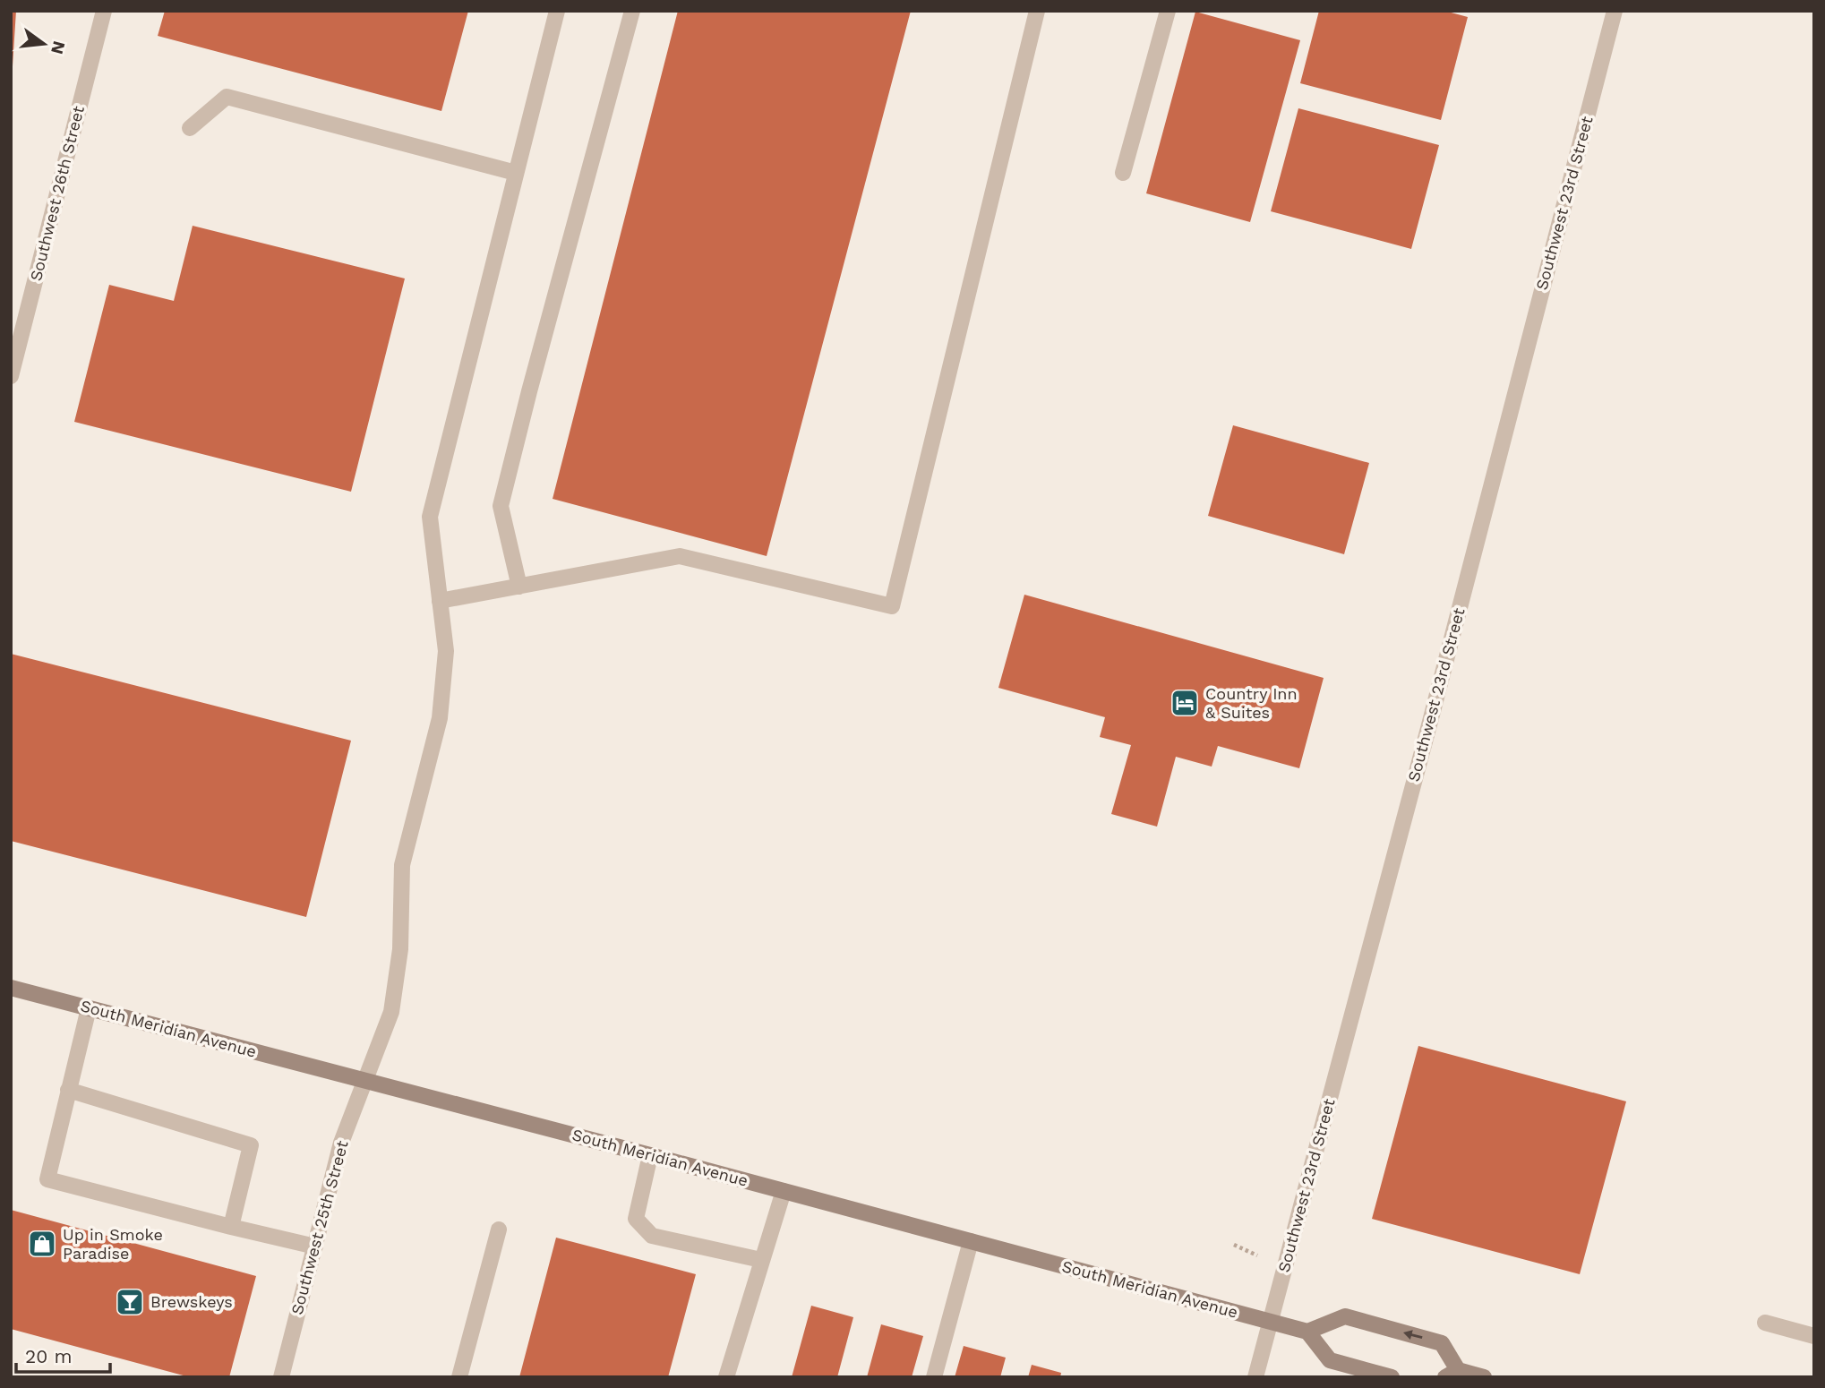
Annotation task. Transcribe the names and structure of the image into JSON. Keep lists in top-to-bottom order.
{
  "streets": {
    "main road": ["South Meridian Avenue"],
    "street": ["Southwest 26th Street", "Southwest 23rd Street", "Southwest 25th Street"]
  },
  "crossings": [
    ["Southwest 23rd Street", "South Meridian Avenue"],
    ["South Meridian Avenue", "Southwest 25th Street"]
  ],
  "places": {
    "hotel": ["Country Inn & Suites"],
    "shop": ["Up in Smoke Paradise"],
    "bar": ["Brewskeys"]
  },
  "scale_bar": "20 m",
  "north": "right"
}
